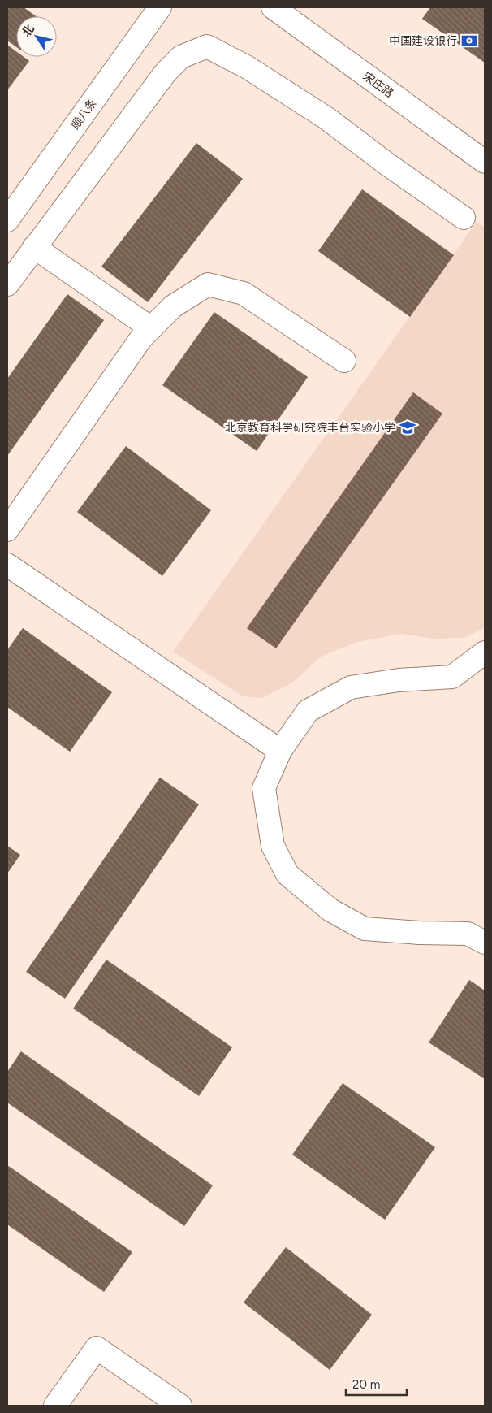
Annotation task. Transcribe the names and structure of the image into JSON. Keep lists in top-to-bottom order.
{
  "streets": {
    "street": ["宋庄路", "顺八条"]
  },
  "places": {
    "bank": ["中国建设银行"],
    "school or university": ["北京教育科学研究院丰台实验小学"]
  },
  "scale_bar": "20 m",
  "north": "top left"
}
